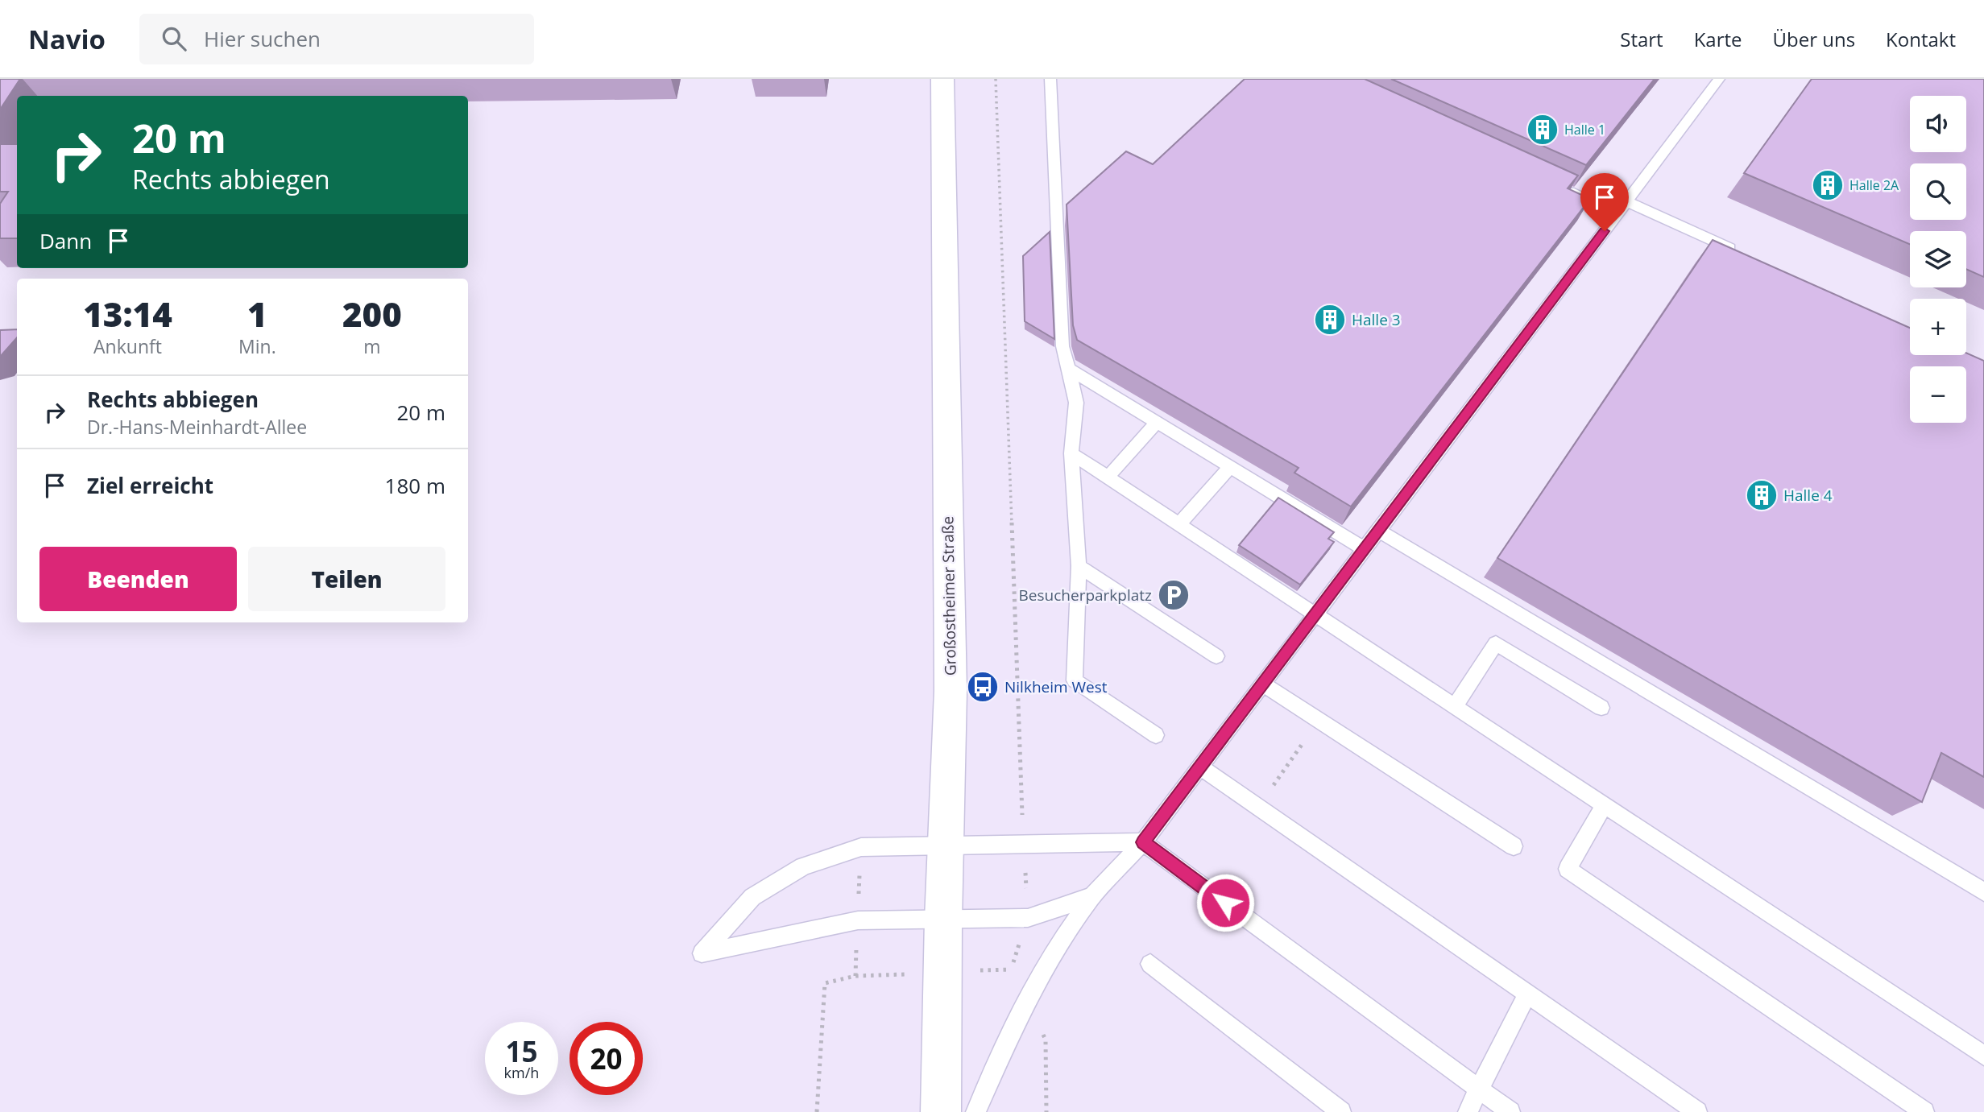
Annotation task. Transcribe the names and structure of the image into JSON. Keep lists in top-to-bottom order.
{
  "streets": {
    "main road": ["Großostheimer Straße"]
  },
  "places": {
    "building": [
      "Halle 1",
      "Halle 2A",
      "Halle 3",
      "Halle 4"
    ],
    "parking": ["Besucherparkplatz"],
    "bus stop": ["Nilkheim West"]
  },
  "page": {
    "header": "Navio",
    "search": "Hier suchen",
    "nav": [
      "Start",
      "Karte",
      "Über uns",
      "Kontakt"
    ],
    "map_buttons": ["+", "−"],
    "turn": ["20 m", "Rechts abbiegen"],
    "then": "Dann",
    "eta": [
      "13:14",
      "Ankunft",
      "1",
      "Min.",
      "200",
      "m"
    ],
    "list": [
      {
        "name": "Rechts abbiegen",
        "note": "Dr.-Hans-Meinhardt-Allee",
        "value": "20 m"
      },
      {
        "name": "Ziel erreicht",
        "value": "180 m"
      }
    ],
    "buttons": ["Beenden", "Teilen"],
    "speed": "15 km/h",
    "limit": "20"
  }
}
